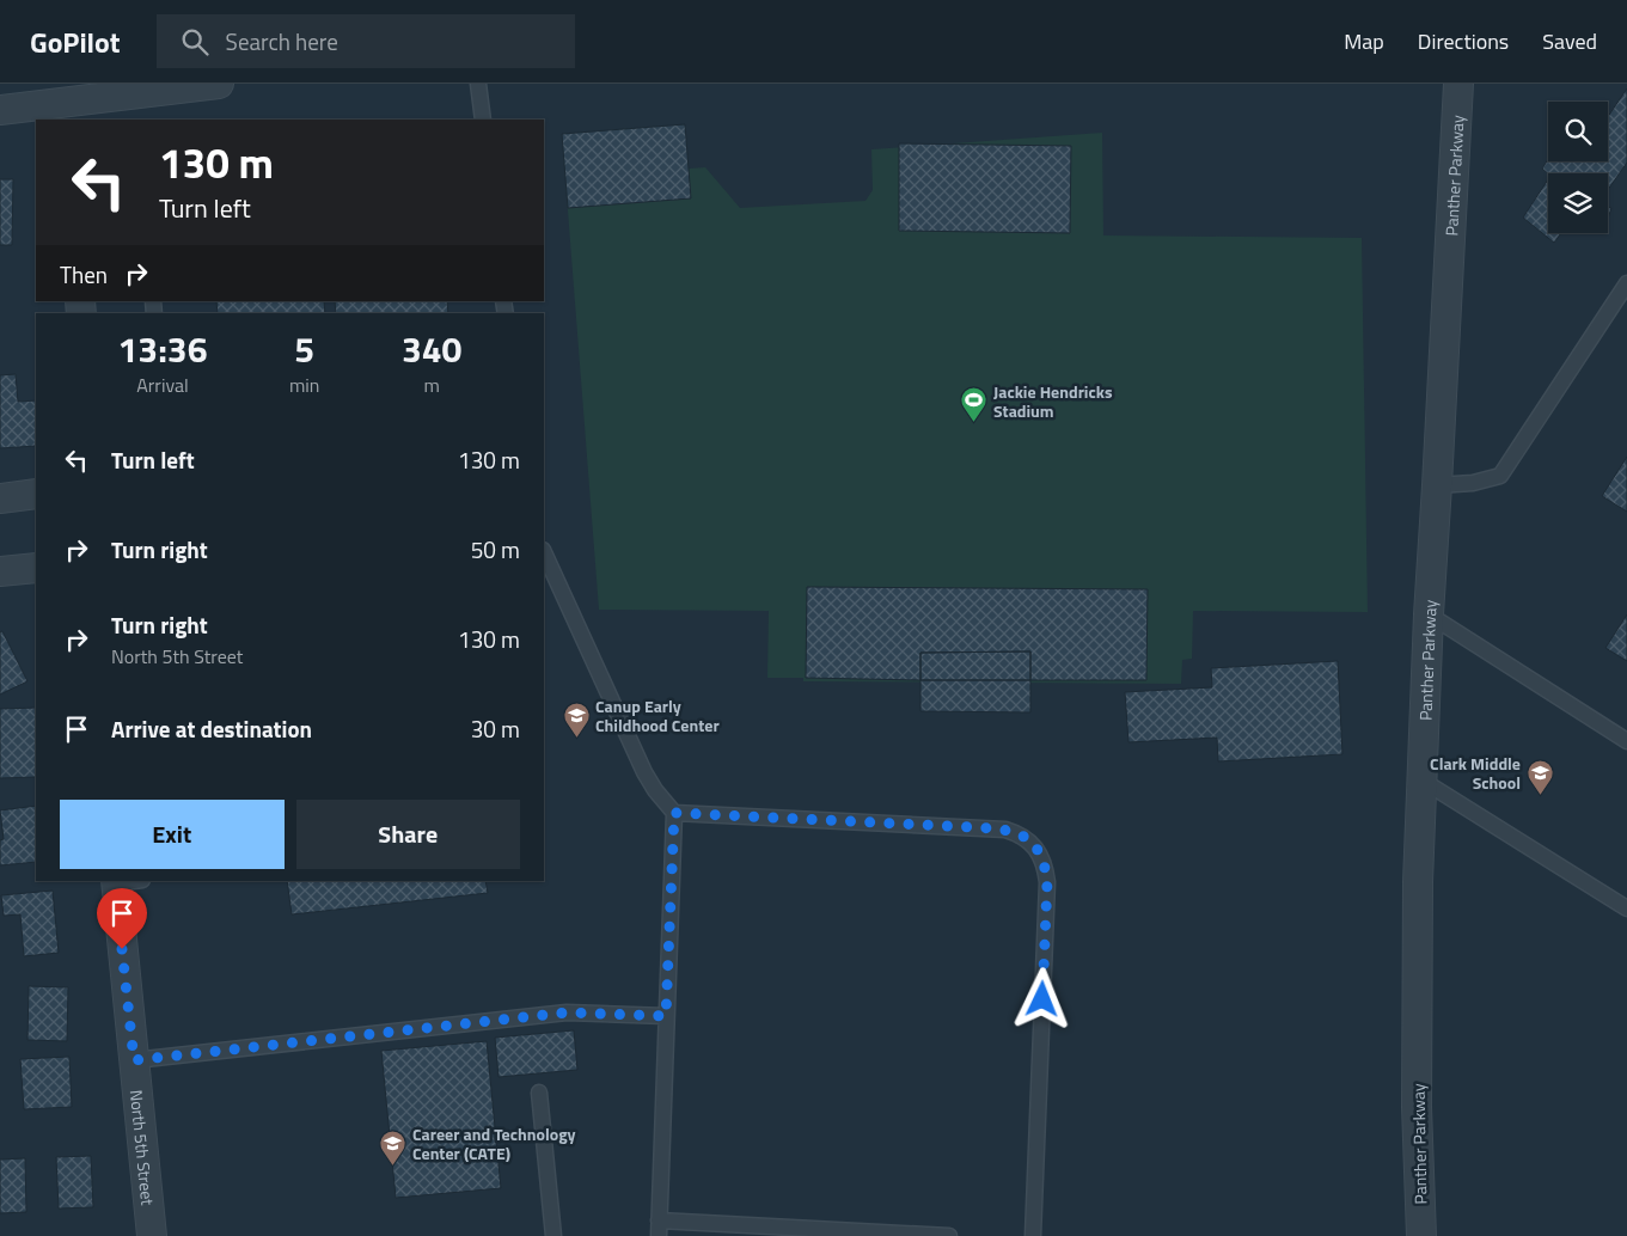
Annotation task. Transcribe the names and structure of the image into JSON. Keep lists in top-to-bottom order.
{
  "streets": {
    "street": ["Panther Parkway", "North 5th Street"]
  },
  "places": {
    "sports": ["Jackie Hendricks Stadium"],
    "school or university": ["Canup Early Childhood Center", "Clark Middle School", "Career and Technology Center (CATE)"]
  },
  "page": {
    "header": "GoPilot",
    "search": "Search here",
    "nav": ["Map", "Directions", "Saved"],
    "turn": ["130 m", "Turn left"],
    "then": "Then",
    "eta": [
      "13:36",
      "Arrival",
      "5",
      "min",
      "340",
      "m"
    ],
    "list": [
      {
        "name": "Turn left",
        "value": "130 m"
      },
      {
        "name": "Turn right",
        "value": "50 m"
      },
      {
        "name": "Turn right",
        "note": "North 5th Street",
        "value": "130 m"
      },
      {
        "name": "Arrive at destination",
        "value": "30 m"
      }
    ],
    "buttons": ["Exit", "Share"]
  }
}
